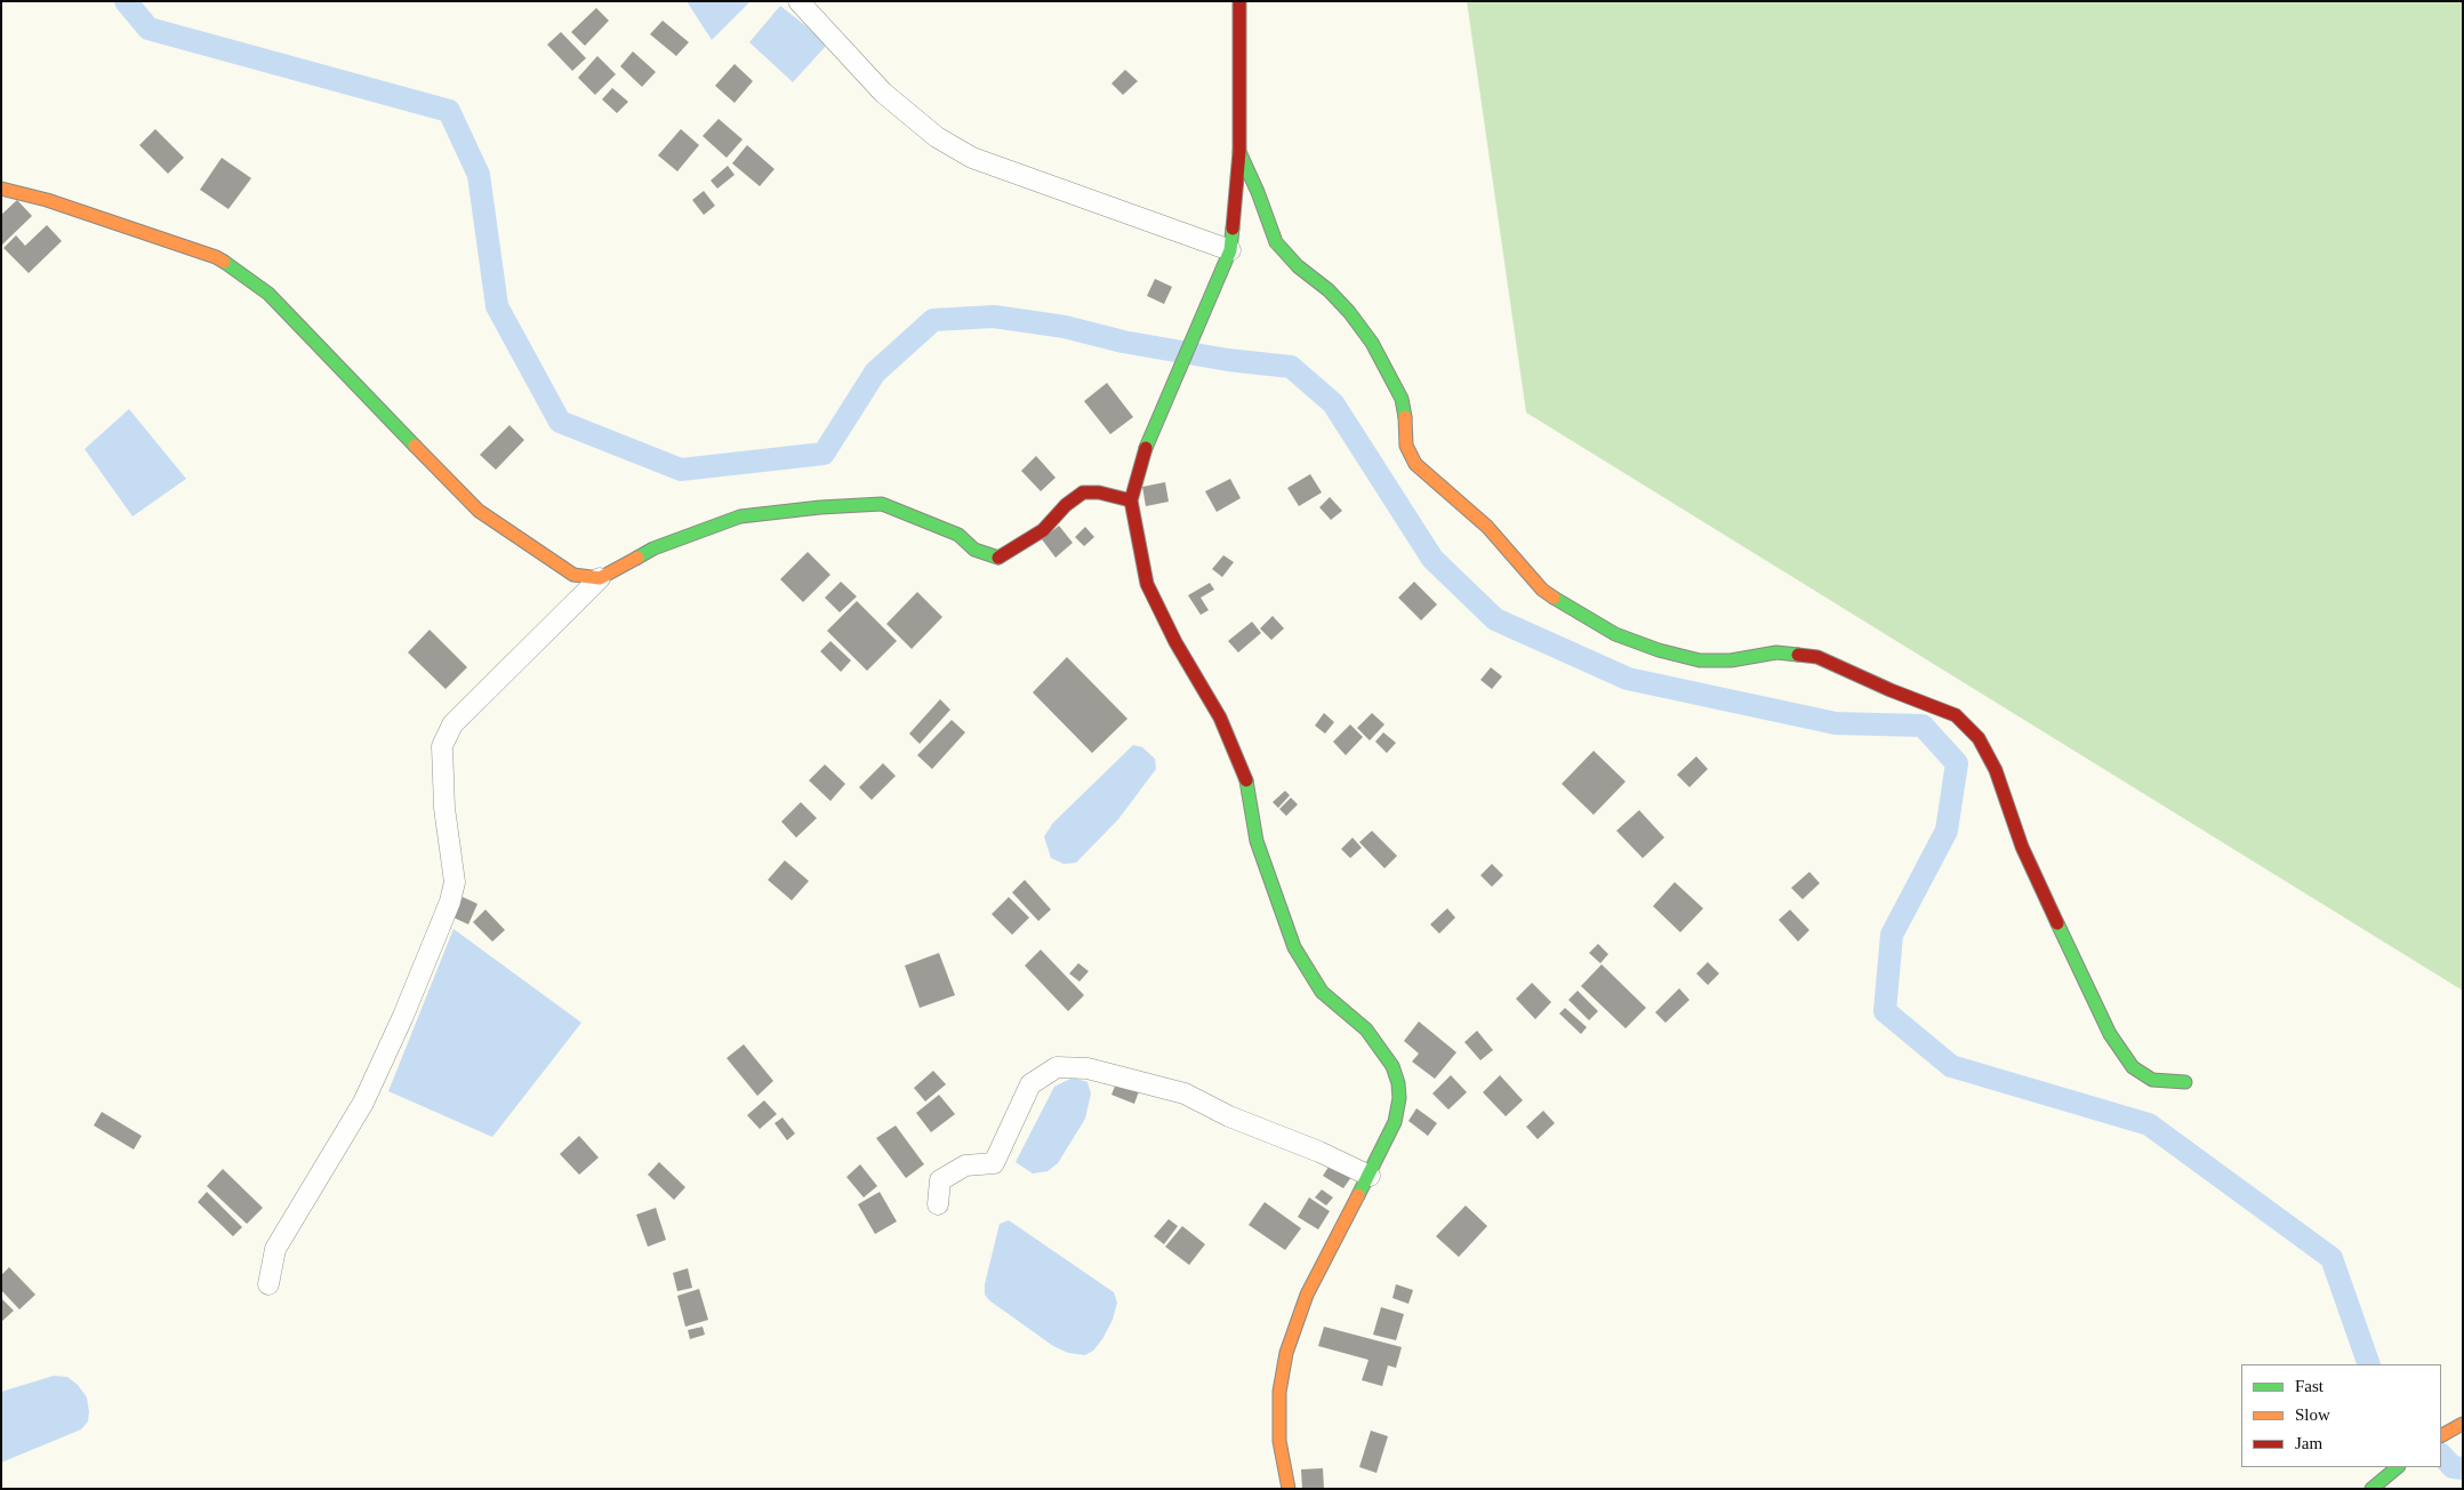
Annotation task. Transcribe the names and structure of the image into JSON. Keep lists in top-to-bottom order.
{
  "legend": ["Fast", "Slow", "Jam"]
}
